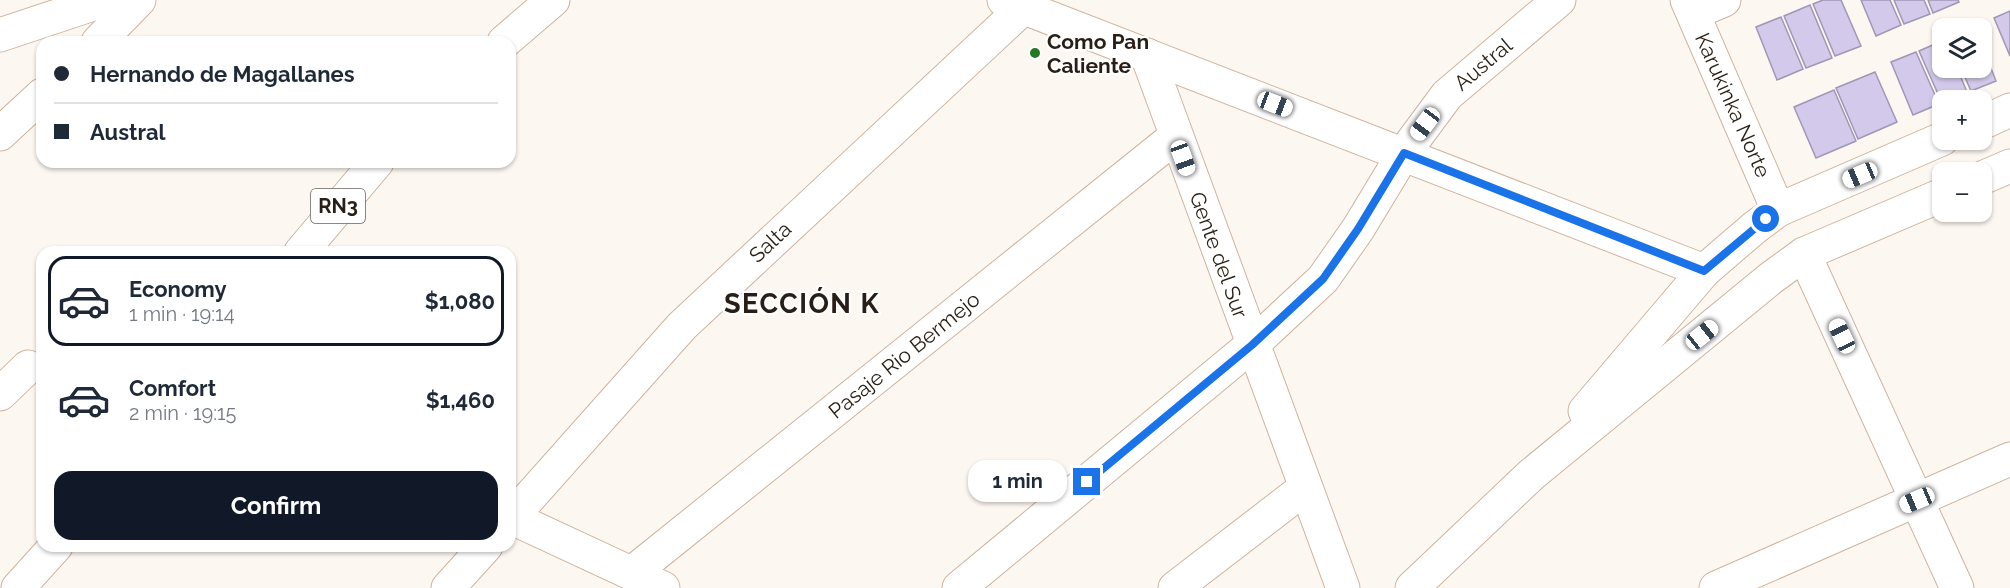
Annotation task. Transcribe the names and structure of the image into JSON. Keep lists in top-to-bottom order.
{
  "streets": {
    "main road": [
      "Austral",
      "Karukinka Norte",
      "RN3",
      "Salta",
      "Gente del Sur",
      "Pasaje Rio Bermejo"
    ]
  },
  "crossings": [
    ["Austral", "Gente del Sur"],
    ["Gente del Sur", "Pasaje Rio Bermejo"]
  ],
  "districts": ["SECCIÓN K"],
  "places": ["Como Pan Caliente"],
  "page": {
    "map_buttons": ["+", "−"],
    "banner": ["Hernando de Magallanes", "Austral"],
    "list": [
      {
        "name": "Economy",
        "note": "1 min · 19:14",
        "value": "$1,080"
      },
      {
        "name": "Comfort",
        "note": "2 min · 19:15",
        "value": "$1,460"
      }
    ],
    "buttons": "Confirm",
    "bubble": "1 min"
  }
}
